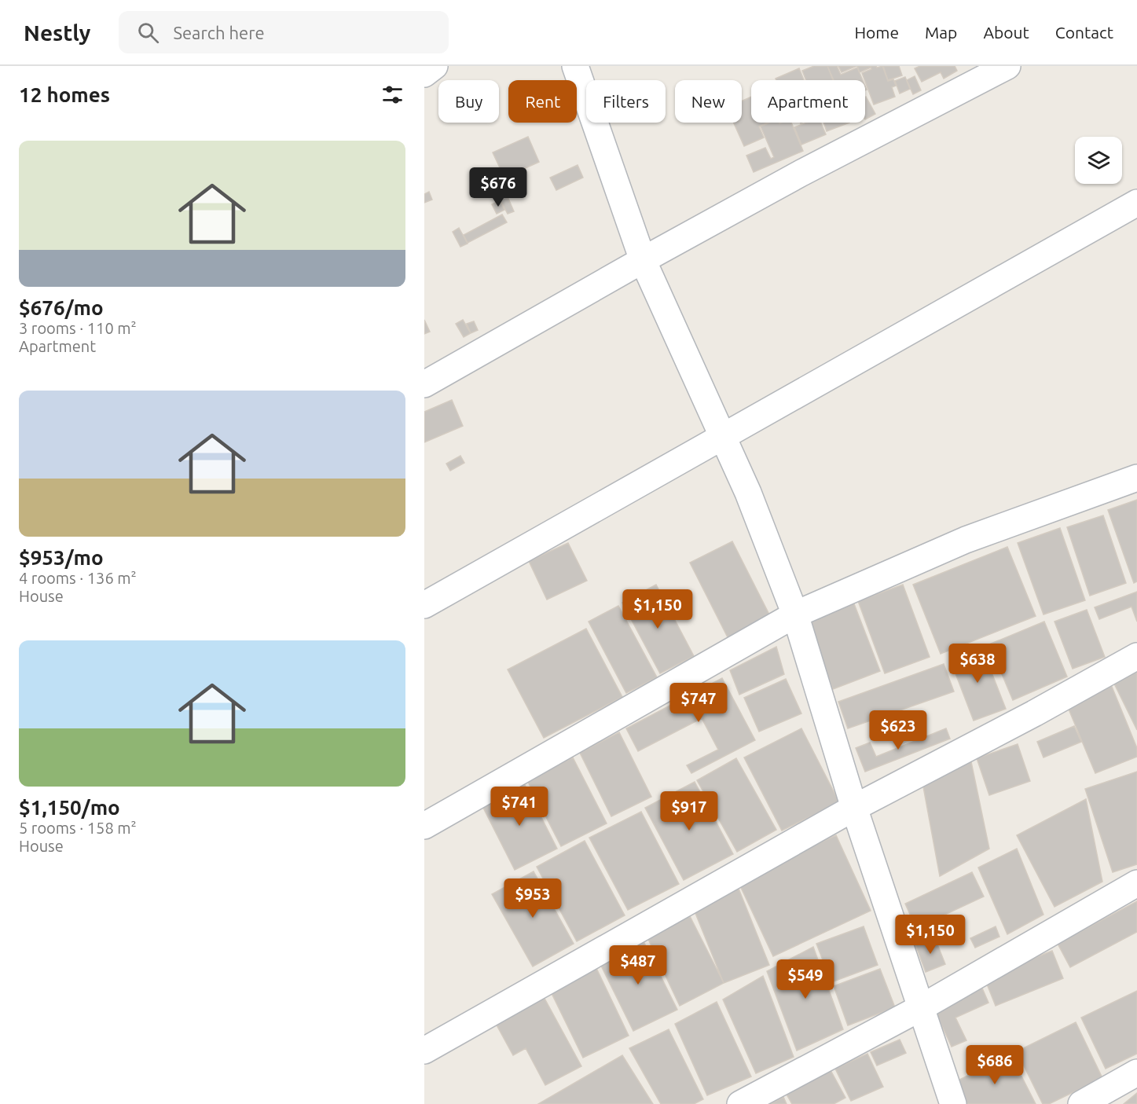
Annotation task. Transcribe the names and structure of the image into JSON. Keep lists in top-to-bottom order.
{
  "page": {
    "header": "Nestly",
    "search": "Search here",
    "nav": [
      "Home",
      "Map",
      "About",
      "Contact"
    ],
    "heading": "12 homes",
    "chip": [
      "Buy",
      "Rent",
      "Filters",
      "New",
      "Apartment"
    ],
    "list": [
      {
        "name": "$676/mo",
        "note": "3 rooms · 110 m² · Apartment"
      },
      {
        "name": "$953/mo",
        "note": "4 rooms · 136 m² · House"
      },
      {
        "name": "$1,150/mo",
        "note": "5 rooms · 158 m² · House"
      }
    ],
    "price": [
      "$676",
      "$1,150",
      "$638",
      "$747",
      "$623",
      "$741",
      "$917",
      "$953",
      "$1,150",
      "$487",
      "$549",
      "$686"
    ]
  }
}
